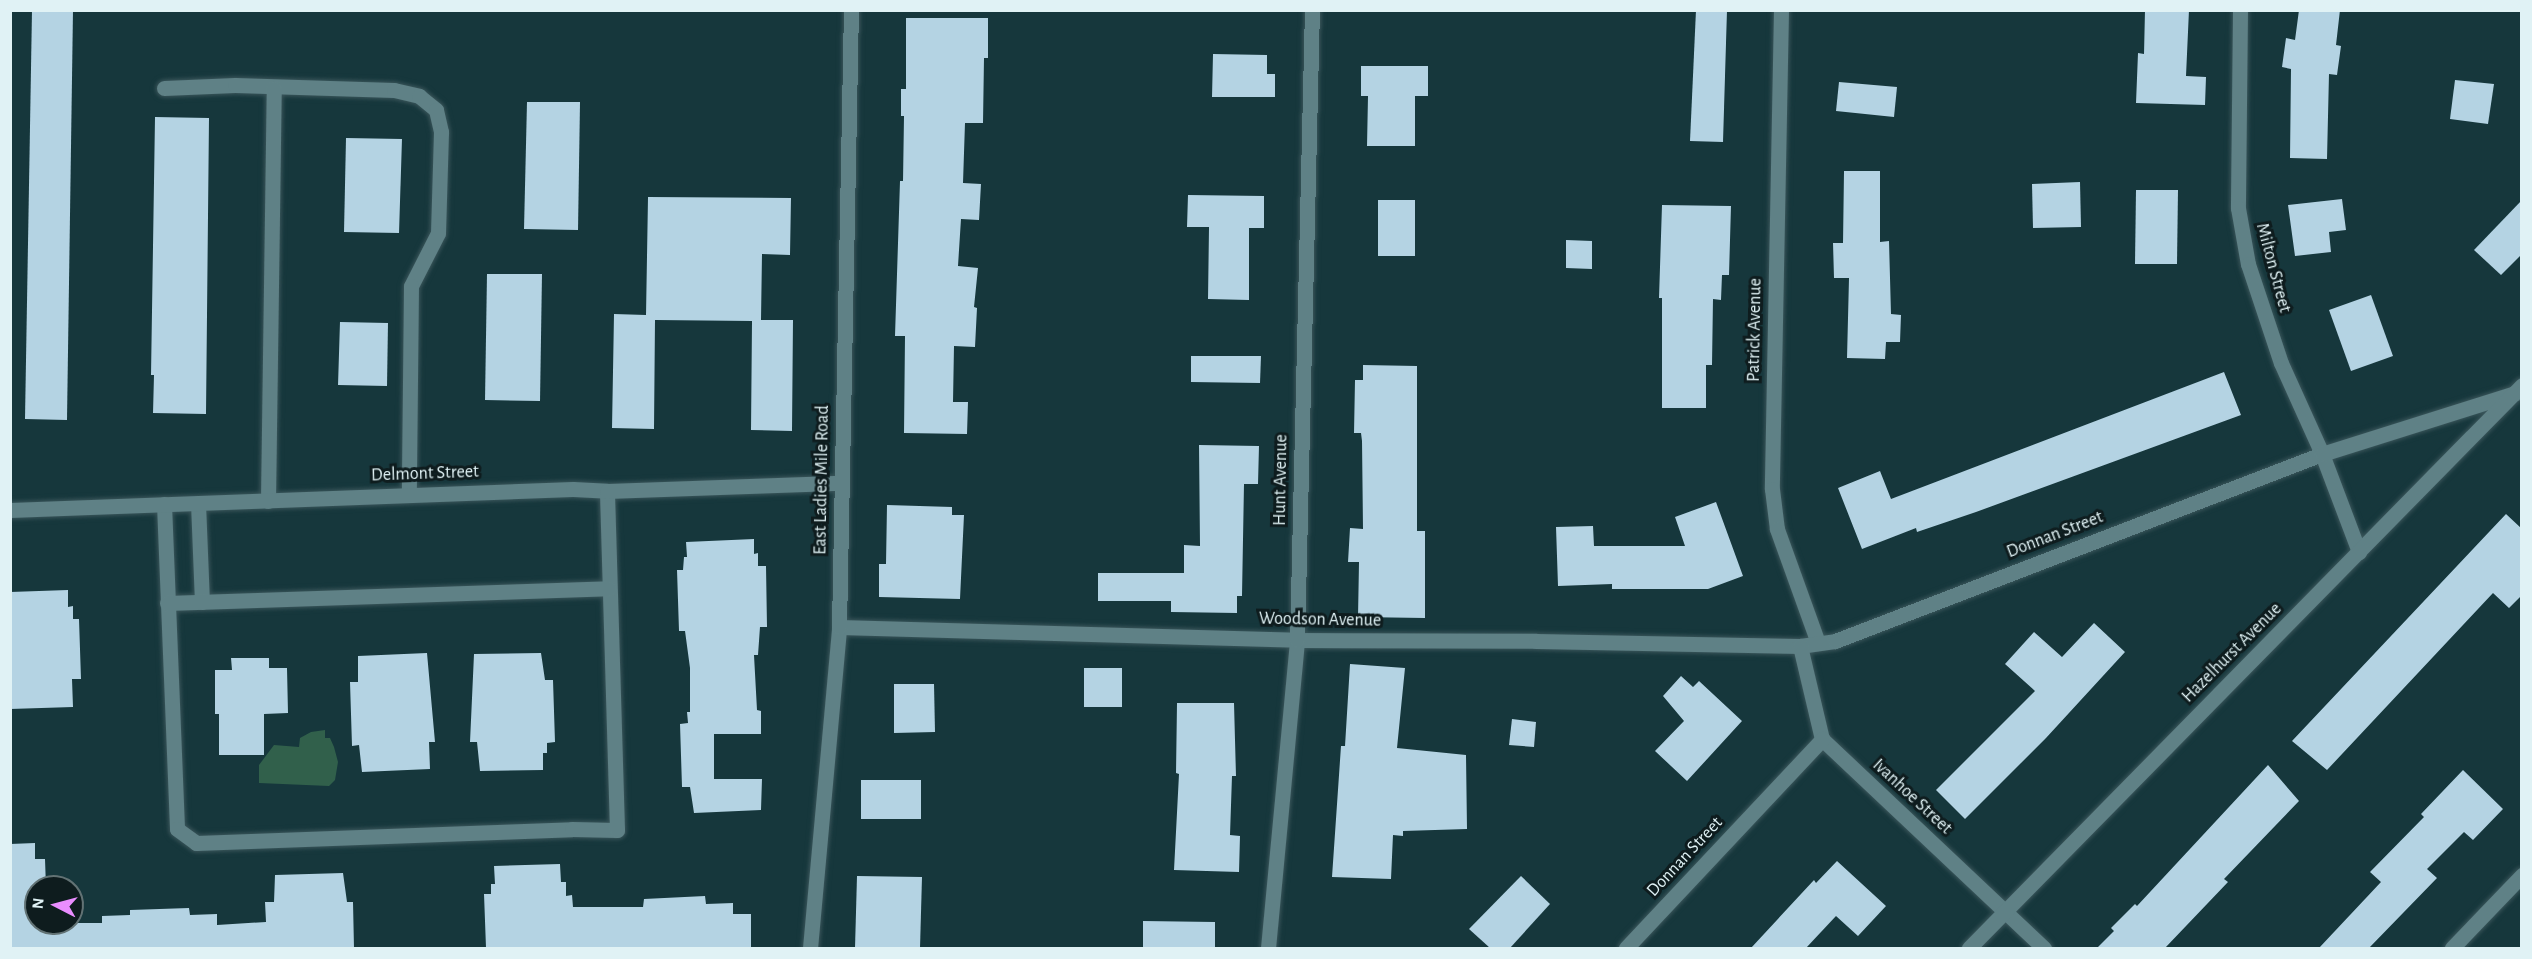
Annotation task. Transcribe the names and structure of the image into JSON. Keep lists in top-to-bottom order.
{
  "streets": {
    "street": [
      "Milton Street",
      "Patrick Avenue",
      "Delmont Street",
      "East Ladies Mile Road",
      "Hunt Avenue",
      "Donnan Street",
      "Woodson Avenue",
      "Hazelhurst Avenue",
      "Ivanhoe Street"
    ]
  },
  "crossings": [
    ["Milton Street", "Donnan Street"],
    ["Milton Street", "Hazelhurst Avenue"],
    ["Patrick Avenue", "Donnan Street"],
    ["Delmont Street", "East Ladies Mile Road"],
    ["East Ladies Mile Road", "Woodson Avenue"],
    ["Hunt Avenue", "Woodson Avenue"],
    ["Donnan Street", "Woodson Avenue"],
    ["Donnan Street", "Ivanhoe Street"],
    ["Hazelhurst Avenue", "Ivanhoe Street"]
  ],
  "north": "left"
}
